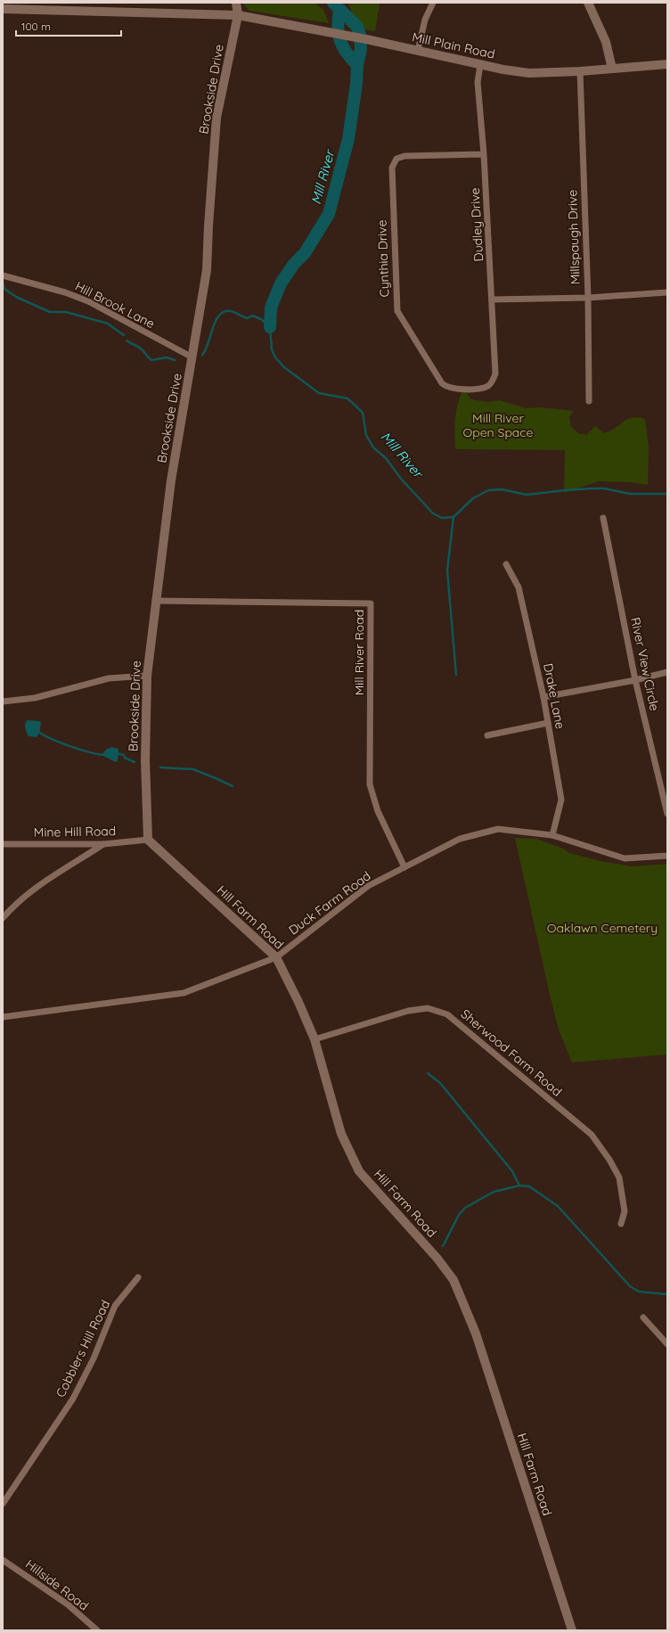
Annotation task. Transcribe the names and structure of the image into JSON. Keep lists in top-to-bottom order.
{
  "streets": {
    "main road": ["Mill Plain Road", "Brookside Drive", "Hill Farm Road"],
    "street": [
      "Dudley Drive",
      "Millspaugh Drive",
      "Cynthia Drive",
      "Hill Brook Lane",
      "Mill River Road",
      "River View Circle",
      "Drake Lane",
      "Mine Hill Road",
      "Duck Farm Road",
      "Sherwood Farm Road",
      "Cobblers Hill Road",
      "Hillside Road"
    ]
  },
  "crossings": [
    ["Mill Plain Road", "Brookside Drive"],
    ["Mill Plain Road", "Dudley Drive"],
    ["Mill Plain Road", "Millspaugh Drive"],
    ["Brookside Drive", "Hill Brook Lane"],
    ["Brookside Drive", "Mill River Road"],
    ["Brookside Drive", "Mine Hill Road"],
    ["Brookside Drive", "Hill Farm Road"],
    ["Dudley Drive", "Cynthia Drive"],
    ["Mill River Road", "Duck Farm Road"],
    ["Drake Lane", "Duck Farm Road"],
    ["Mine Hill Road", "Hill Farm Road"],
    ["Duck Farm Road", "Hill Farm Road"],
    ["Hill Farm Road", "Sherwood Farm Road"]
  ],
  "water": ["Mill River"],
  "parks": ["Mill River Open Space", "Oaklawn Cemetery"],
  "scale_bar": "100 m"
}
